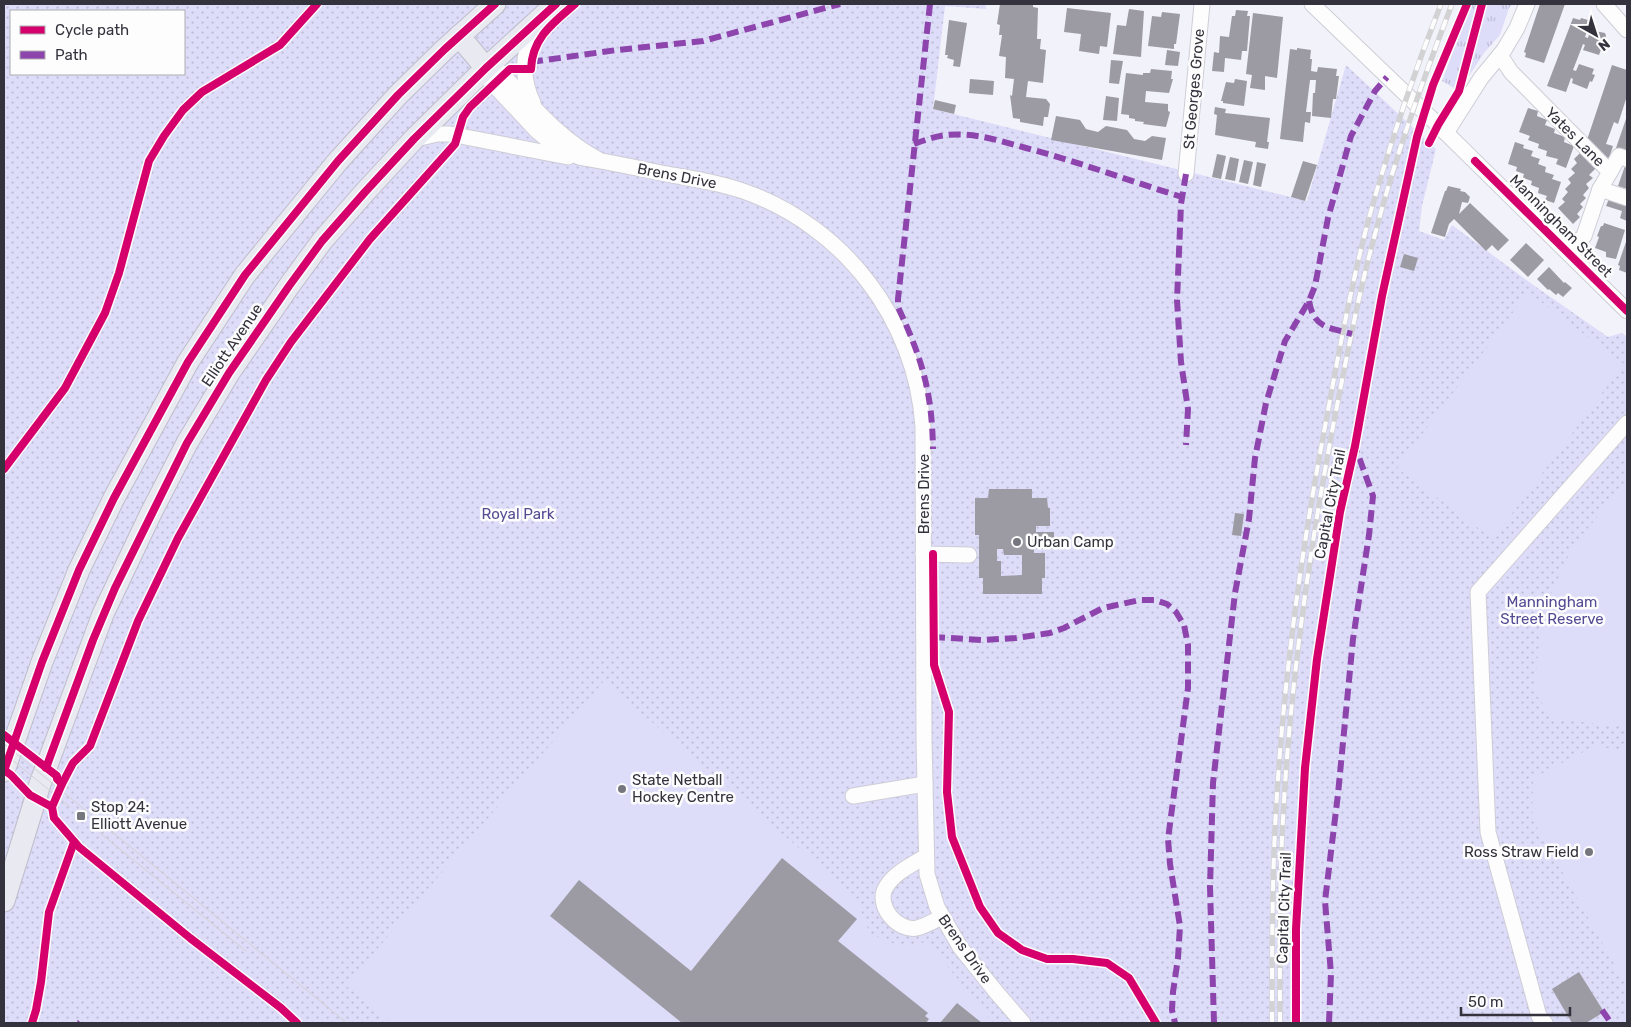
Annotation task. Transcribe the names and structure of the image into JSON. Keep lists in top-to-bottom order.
{
  "streets": {
    "highway": ["Elliott Avenue"],
    "street": [
      "St Georges Grove",
      "Yates Lane",
      "Brens Drive",
      "Manningham Street"
    ],
    "cycle path": ["Capital City Trail"]
  },
  "crossings": [
    ["Yates Lane", "Manningham Street"],
    ["Brens Drive", "Elliott Avenue"]
  ],
  "parks": ["Royal Park", "Manningham Street Reserve"],
  "places": {
    "other": ["Urban Camp", "State Netball Hockey Centre", "Ross Straw Field"],
    "transit": ["Stop 24: Elliott Avenue"]
  },
  "legend": ["Cycle path", "Path"],
  "scale_bar": "50 m",
  "north": "bottom right"
}
